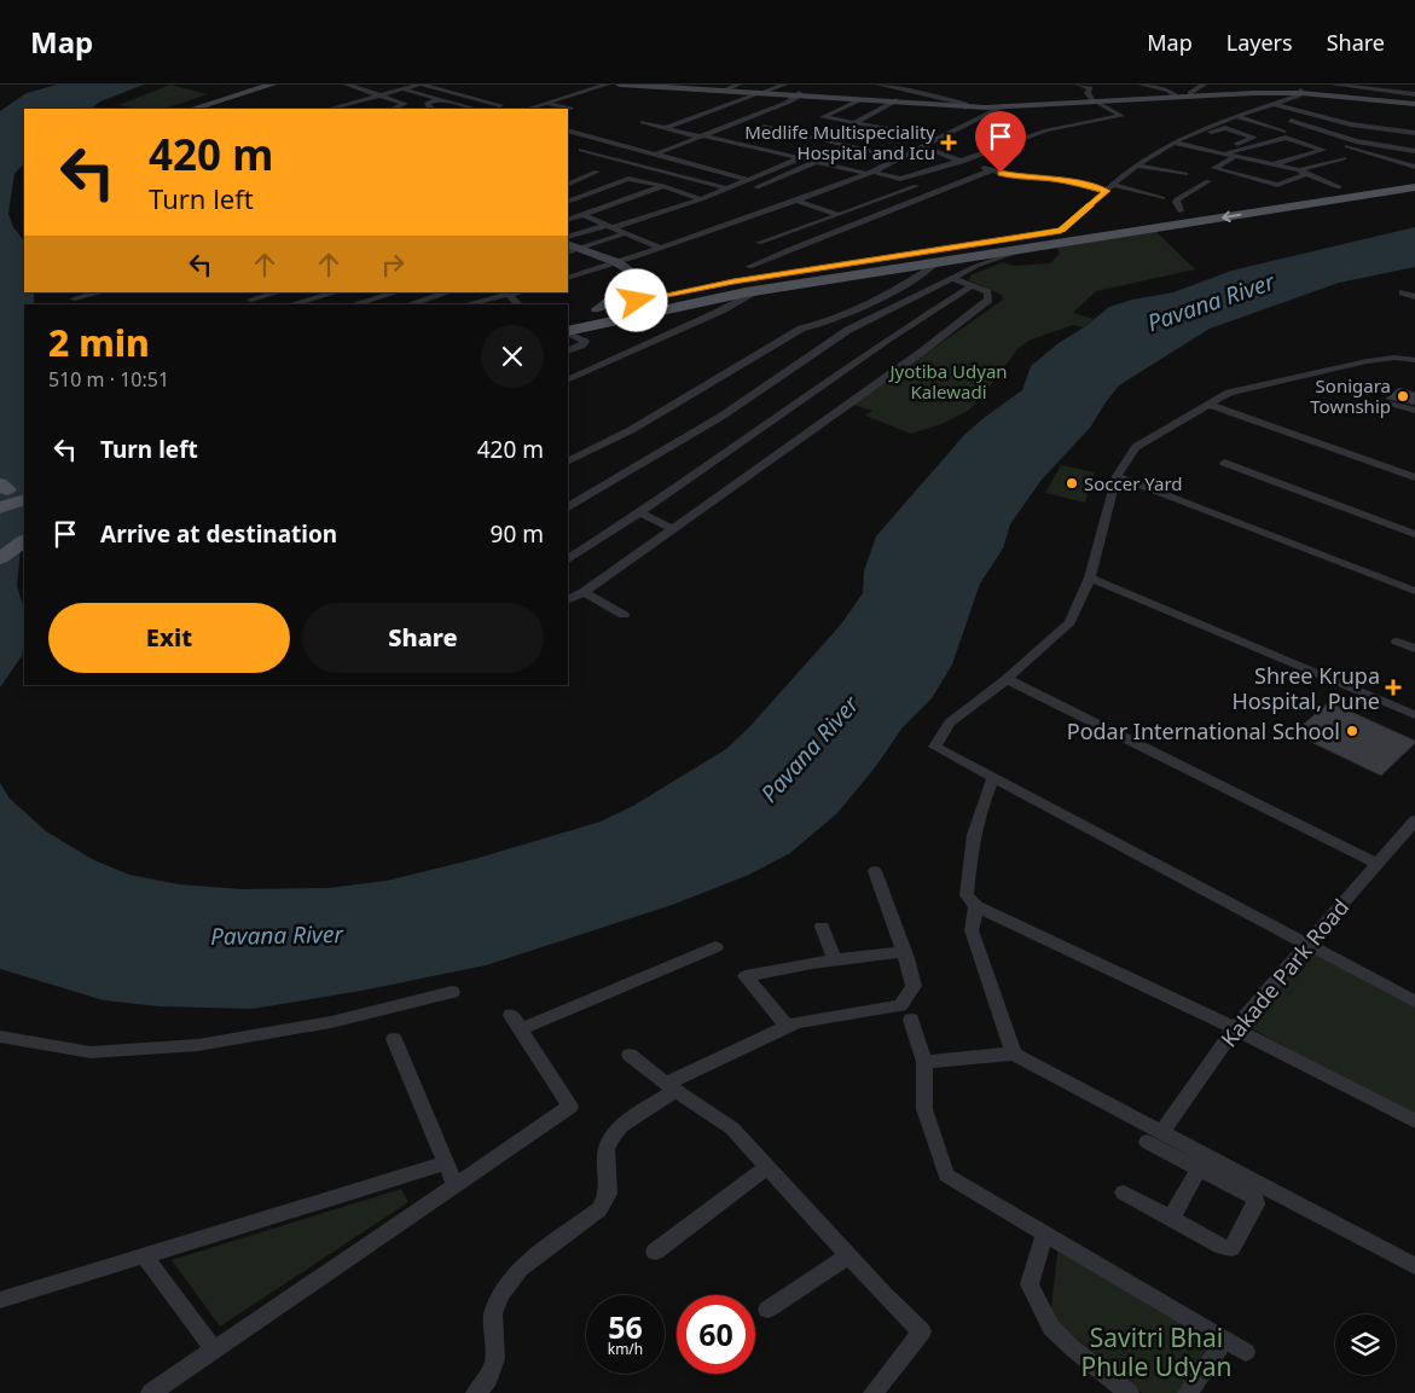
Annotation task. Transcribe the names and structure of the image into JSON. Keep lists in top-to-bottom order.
{
  "streets": {
    "street": ["Kakade Park Road"]
  },
  "water": ["Pavana River"],
  "parks": ["Jyotiba Udyan Kalewadi", "Savitri Bhai Phule Udyan"],
  "places": {
    "health": ["Medlife Multispeciality Hospital and Icu", "Shree Krupa Hospital, Pune"],
    "other": ["Sonigara Township", "Soccer Yard", "Podar International School"]
  },
  "page": {
    "header": "Map",
    "nav": ["Map", "Layers", "Share"],
    "turn": ["420 m", "Turn left"],
    "heading": ["2 min", "510 m · 10:51"],
    "list": [
      {
        "name": "Turn left",
        "value": "420 m"
      },
      {
        "name": "Arrive at destination",
        "value": "90 m"
      }
    ],
    "buttons": ["Exit", "Share"],
    "speed": "56 km/h",
    "limit": "60"
  }
}
